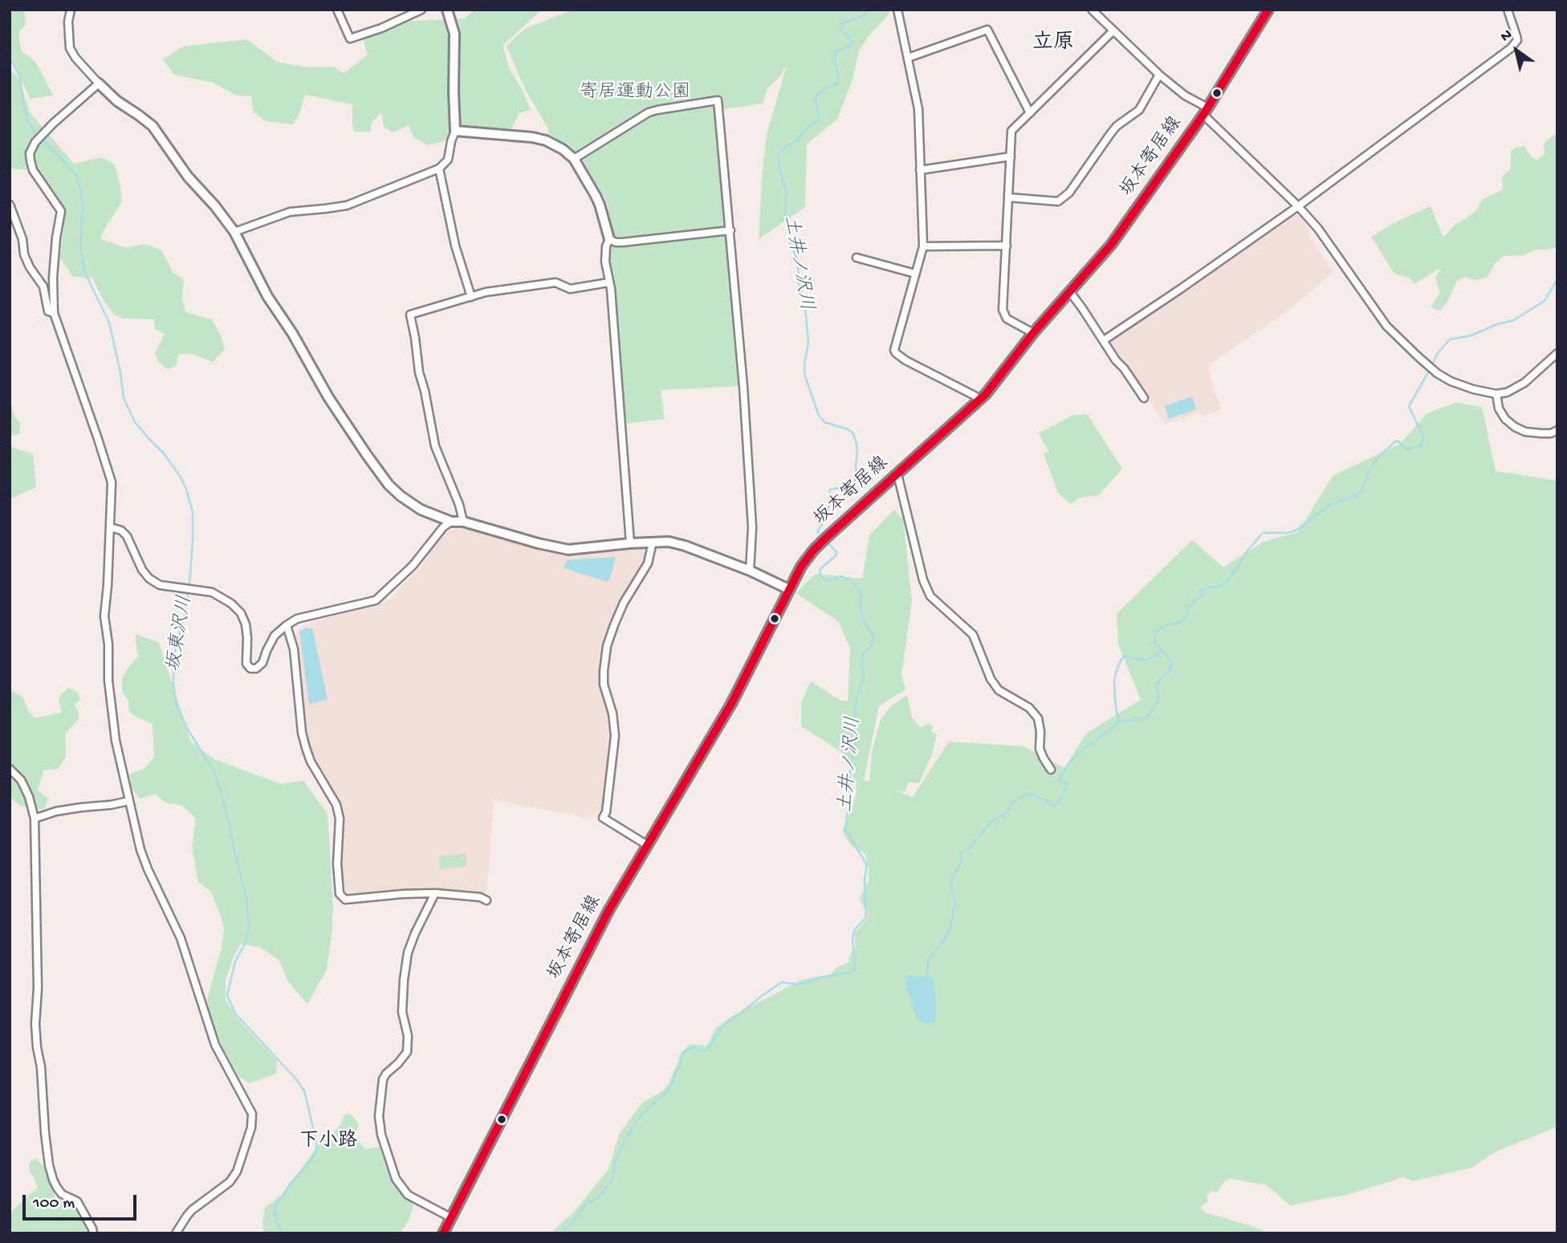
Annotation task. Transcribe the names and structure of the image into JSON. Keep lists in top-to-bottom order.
{
  "streets": {
    "main road": ["坂本寄居線"]
  },
  "districts": ["立原", "下小路"],
  "water": ["土井ノ沢川", "坂東沢川"],
  "parks": ["寄居運動公園"],
  "scale_bar": "100 m",
  "north": "top left"
}
